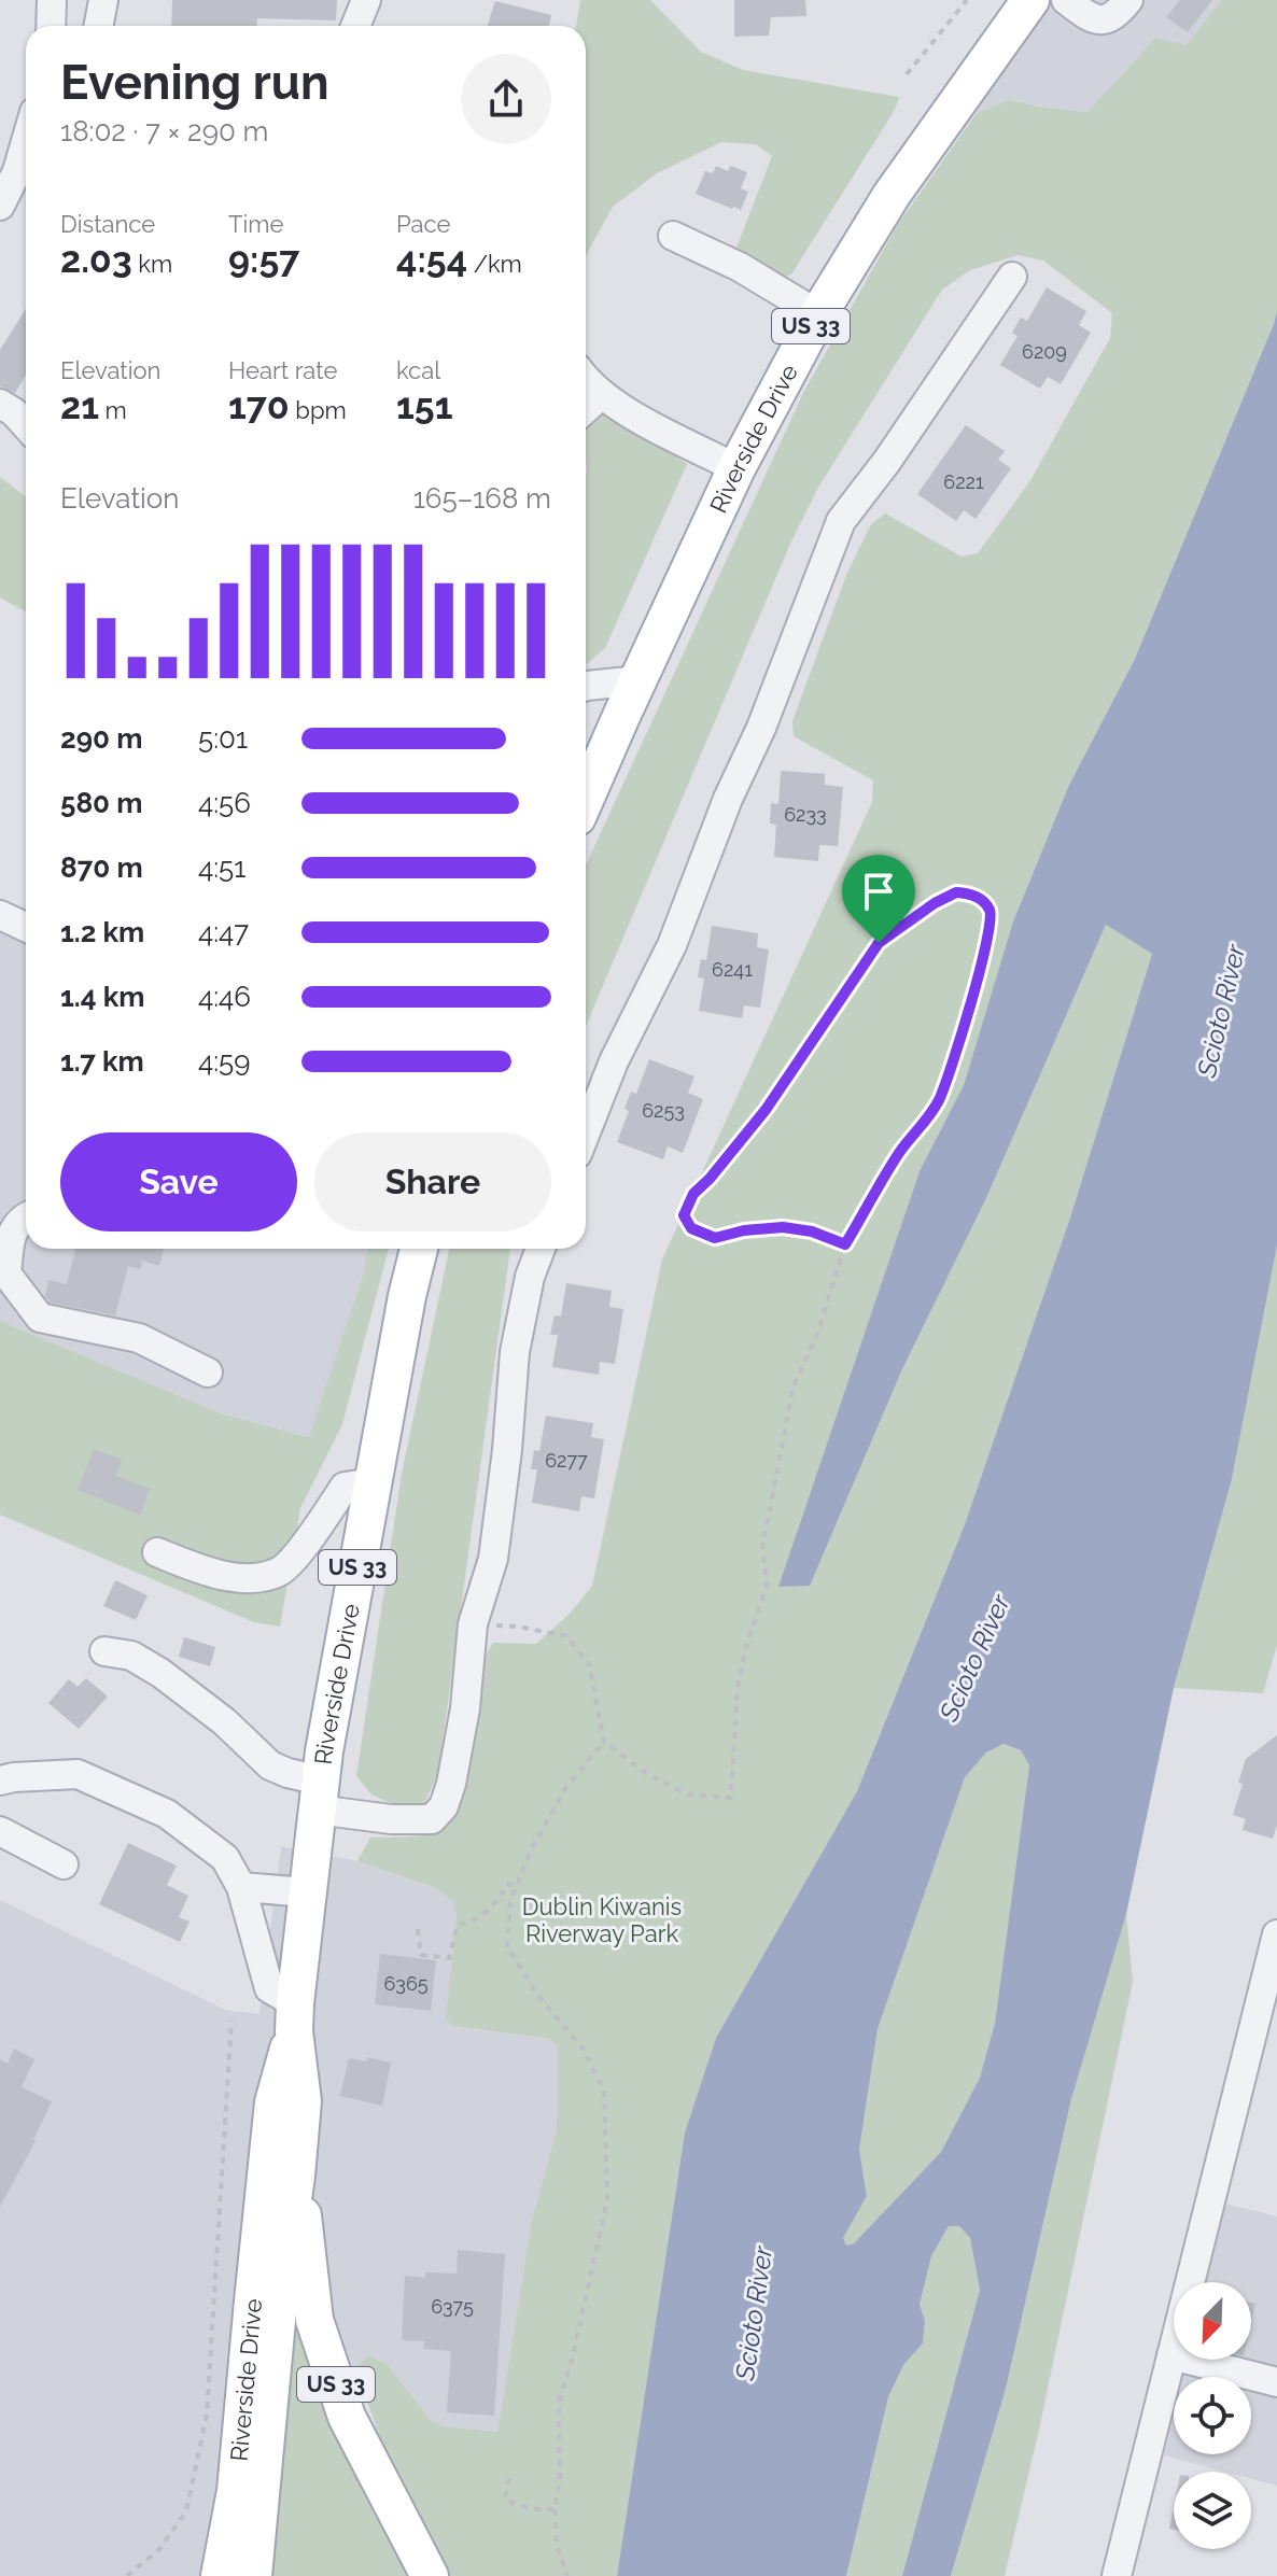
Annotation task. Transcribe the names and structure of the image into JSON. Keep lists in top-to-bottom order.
{
  "streets": {
    "main road": ["US 33", "Riverside Drive"]
  },
  "crossings": [
    ["US 33", "Riverside Drive"]
  ],
  "water": ["Scioto River"],
  "parks": ["Dublin Kiwanis Riverway Park"],
  "house_numbers": [
    "6209",
    "6221",
    "6233",
    "6241",
    "6253",
    "6277",
    "6365",
    "6375"
  ],
  "north": "bottom left",
  "page": {
    "heading": ["Evening run", "18:02 · 7 × 290 m"],
    "stats": [
      ["Distance", "2.03 km"],
      ["Time", "9:57"],
      ["Pace", "4:54 /km"],
      ["Elevation", "21 m"],
      ["Heart rate", "170 bpm"],
      ["kcal", "151"]
    ],
    "chart": ["Elevation", "165–168 m"],
    "list": [
      {
        "name": "290 m",
        "note": "5:01"
      },
      {
        "name": "580 m",
        "note": "4:56"
      },
      {
        "name": "870 m",
        "note": "4:51"
      },
      {
        "name": "1.2 km",
        "note": "4:47"
      },
      {
        "name": "1.4 km",
        "note": "4:46"
      },
      {
        "name": "1.7 km",
        "note": "4:59"
      }
    ],
    "buttons": ["Save", "Share"]
  }
}
